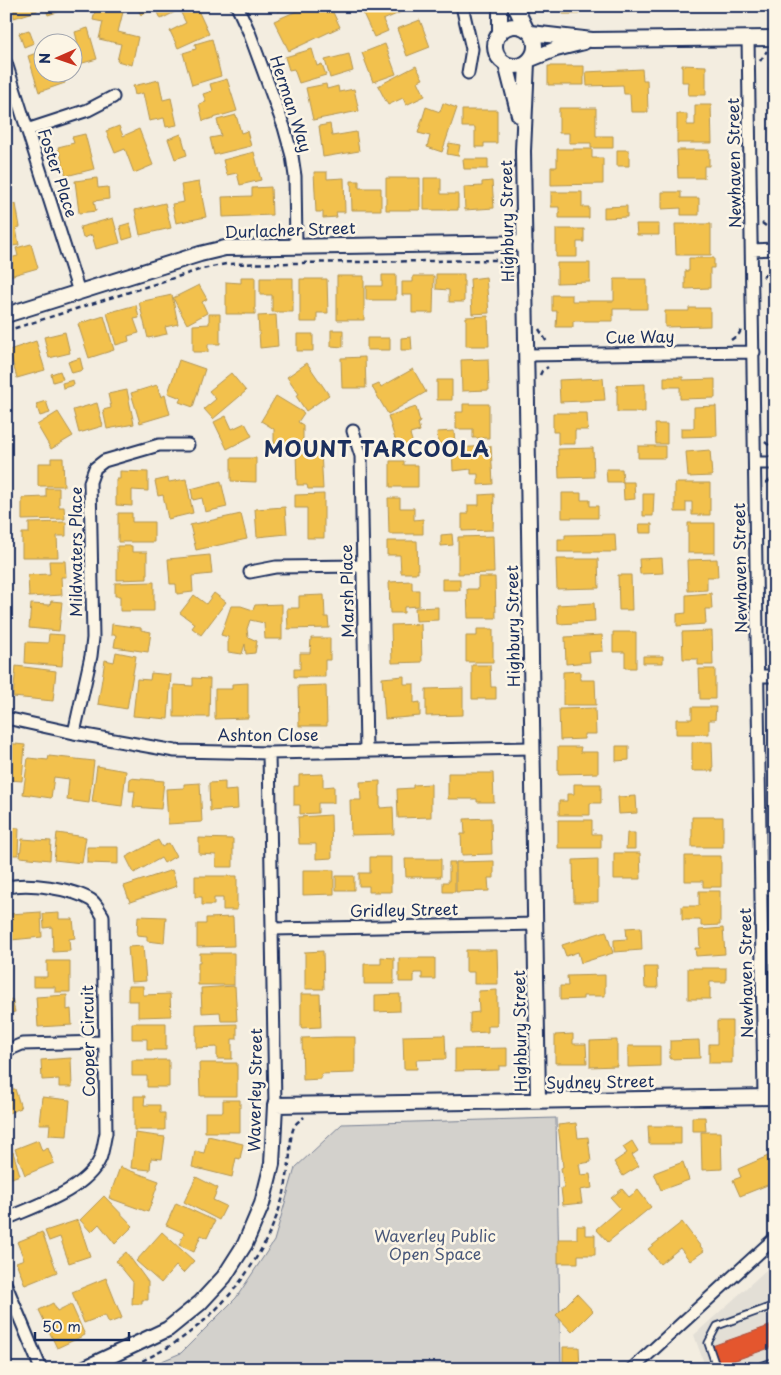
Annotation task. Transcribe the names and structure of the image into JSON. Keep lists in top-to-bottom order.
{
  "streets": {
    "street": [
      "Herman Way",
      "Newhaven Street",
      "Foster Place",
      "Highbury Street",
      "Durlacher Street",
      "Cue Way",
      "Mildwaters Place",
      "Marsh Place",
      "Ashton Close",
      "Gridley Street",
      "Cooper Circuit",
      "Sydney Street",
      "Waverley Street"
    ]
  },
  "crossings": [
    ["Herman Way", "Durlacher Street"],
    ["Newhaven Street", "Cue Way"],
    ["Newhaven Street", "Sydney Street"],
    ["Foster Place", "Durlacher Street"],
    ["Highbury Street", "Durlacher Street"],
    ["Highbury Street", "Cue Way"],
    ["Highbury Street", "Ashton Close"],
    ["Highbury Street", "Gridley Street"],
    ["Highbury Street", "Sydney Street"],
    ["Mildwaters Place", "Ashton Close"],
    ["Marsh Place", "Ashton Close"],
    ["Ashton Close", "Waverley Street"],
    ["Gridley Street", "Waverley Street"],
    ["Sydney Street", "Waverley Street"]
  ],
  "districts": ["MOUNT TARCOOLA"],
  "parks": ["Waverley Public Open Space"],
  "scale_bar": "50 m",
  "north": "left"
}
